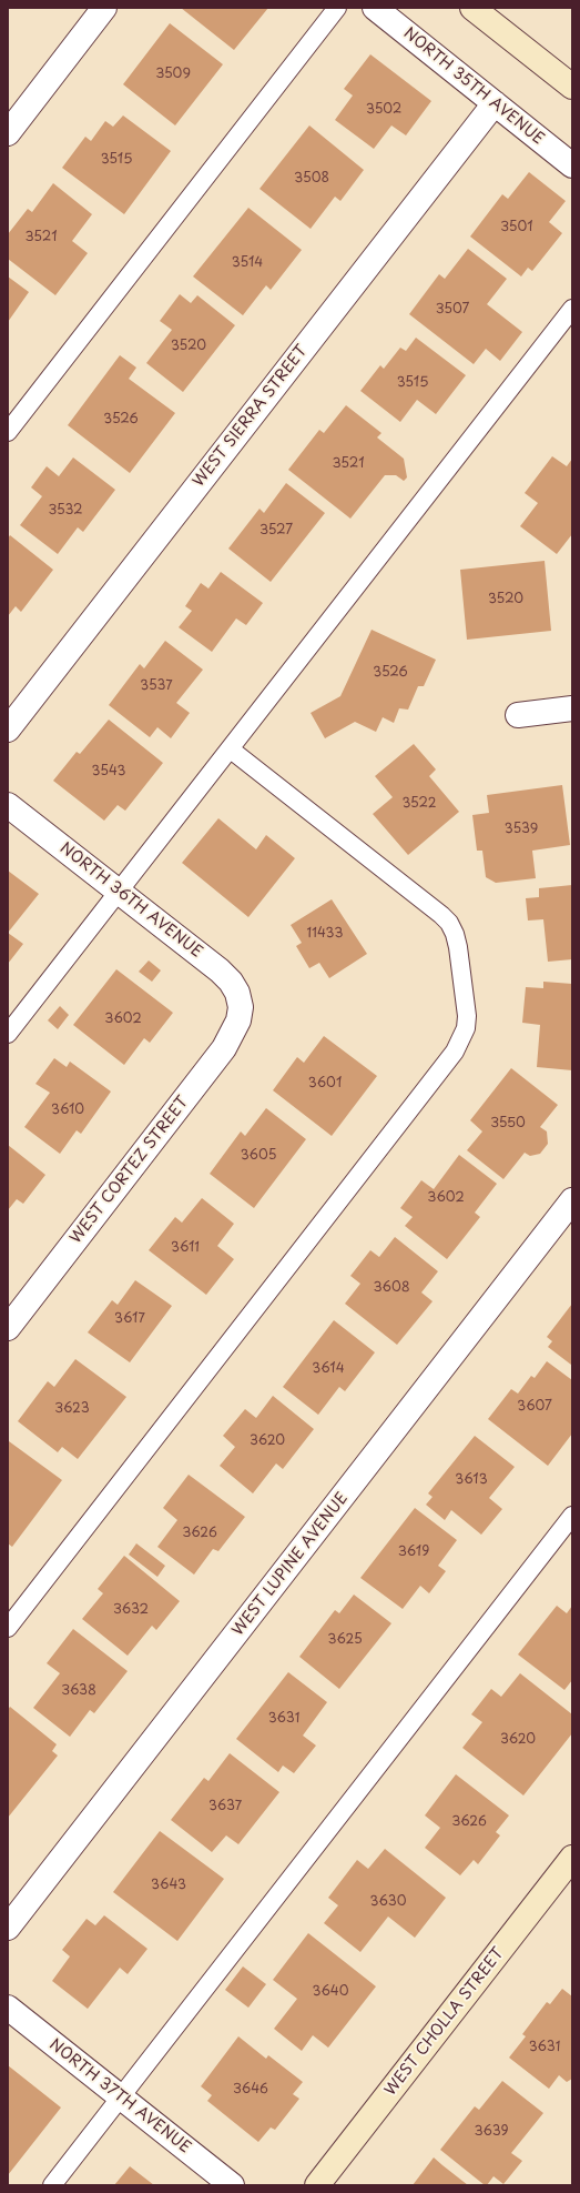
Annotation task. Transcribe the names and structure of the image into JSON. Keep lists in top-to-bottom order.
{
  "streets": {
    "street": [
      "NORTH 35TH AVENUE",
      "WEST SIERRA STREET",
      "NORTH 36TH AVENUE",
      "WEST CORTEZ STREET",
      "WEST LUPINE AVENUE",
      "WEST CHOLLA STREET",
      "NORTH 37TH AVENUE"
    ]
  },
  "crossings": [
    ["NORTH 35TH AVENUE", "WEST SIERRA STREET"],
    ["NORTH 36TH AVENUE", "WEST CORTEZ STREET"]
  ],
  "house_numbers": [
    "3509",
    "3502",
    "3515",
    "3508",
    "3501",
    "3521",
    "3514",
    "3507",
    "3520",
    "3515",
    "3526",
    "3521",
    "3532",
    "3527",
    "3520",
    "3526",
    "3537",
    "3543",
    "3522",
    "3539",
    "11433",
    "3602",
    "3601",
    "3610",
    "3550",
    "3605",
    "3602",
    "3611",
    "3608",
    "3617",
    "3614",
    "3607",
    "3623",
    "3620",
    "3613",
    "3626",
    "3619",
    "3632",
    "3625",
    "3638",
    "3631",
    "3620",
    "3637",
    "3626",
    "3643",
    "3630",
    "3640",
    "3631",
    "3646",
    "3639"
  ]
}
